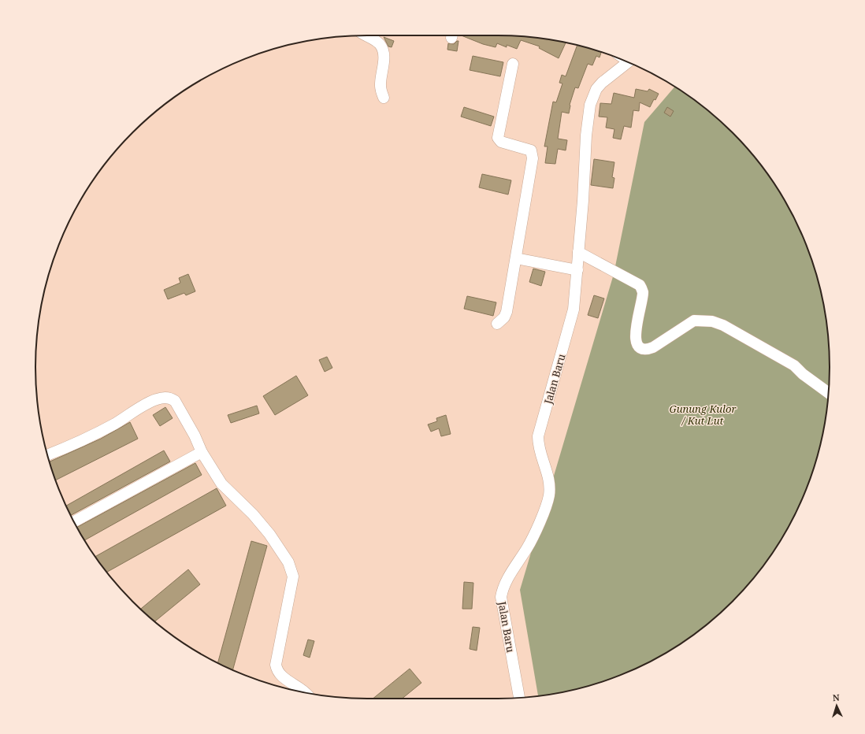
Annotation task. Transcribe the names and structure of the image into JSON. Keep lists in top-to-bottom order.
{
  "streets": {
    "street": ["Jalan Baru"]
  },
  "parks": ["Gunung Kulor / Kut Lut"],
  "north": "top"
}
